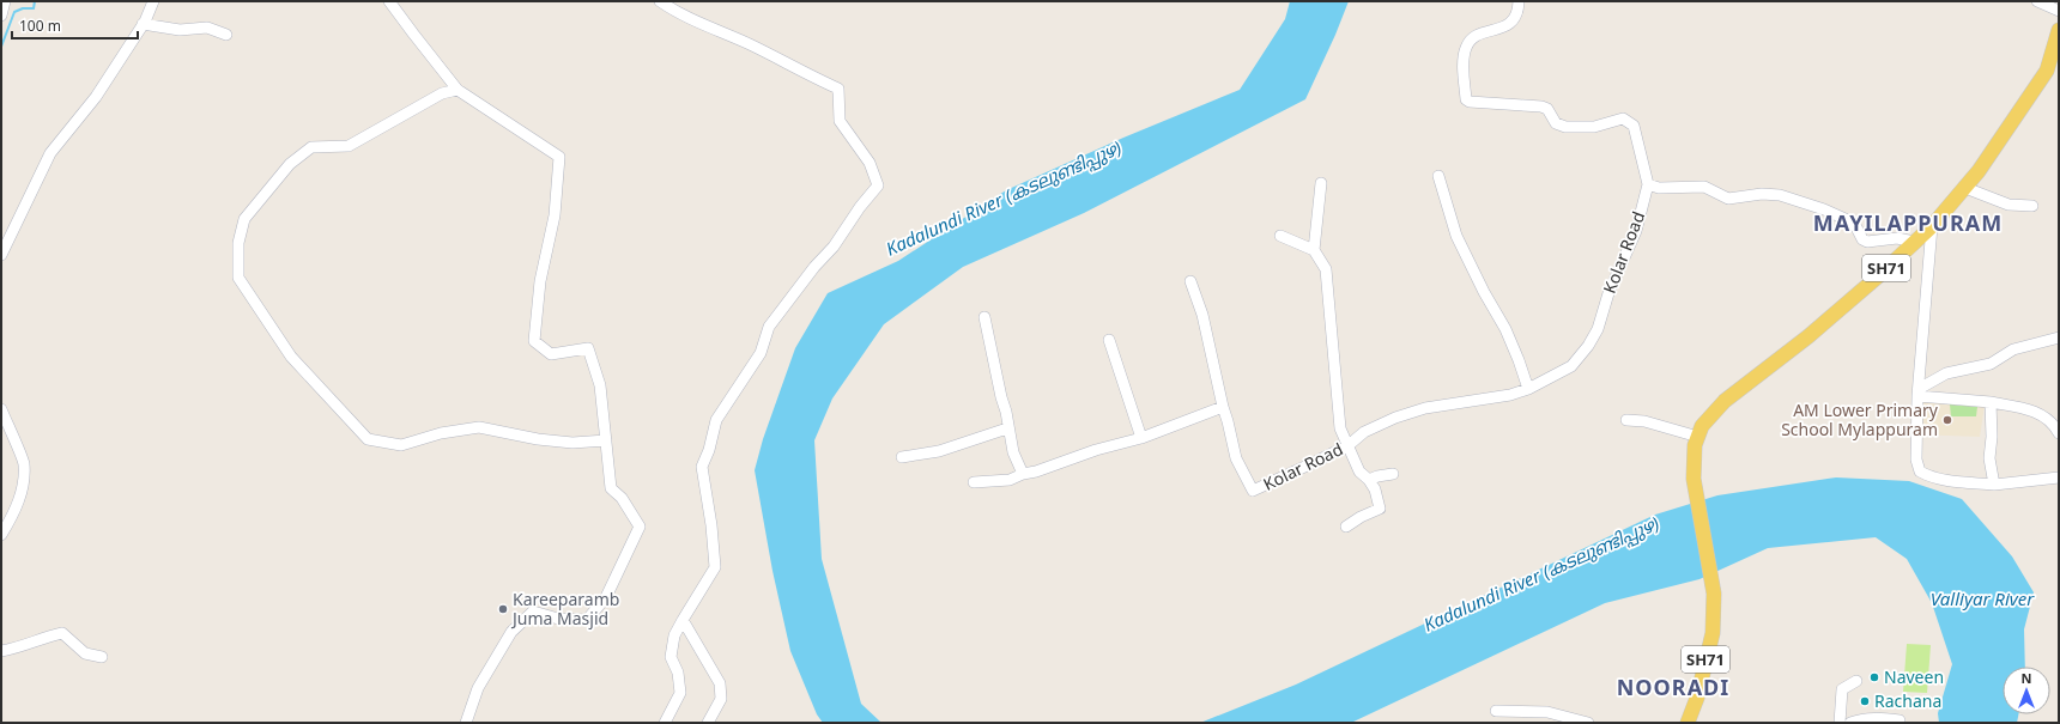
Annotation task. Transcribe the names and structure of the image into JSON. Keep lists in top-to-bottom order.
{
  "streets": {
    "main road": ["SH71"],
    "street": ["Kolar Road"]
  },
  "districts": ["MAYILAPPURAM", "NOORADI"],
  "water": ["Kadalundi River (കടലുണ്ടിപ്പുഴ)", "Valliyar River"],
  "places": [
    "AM Lower Primary School Mylappuram",
    "Kareeparamb Juma Masjid",
    "Naveen",
    "Rachana"
  ],
  "scale_bar": "100 m",
  "north": "top"
}
